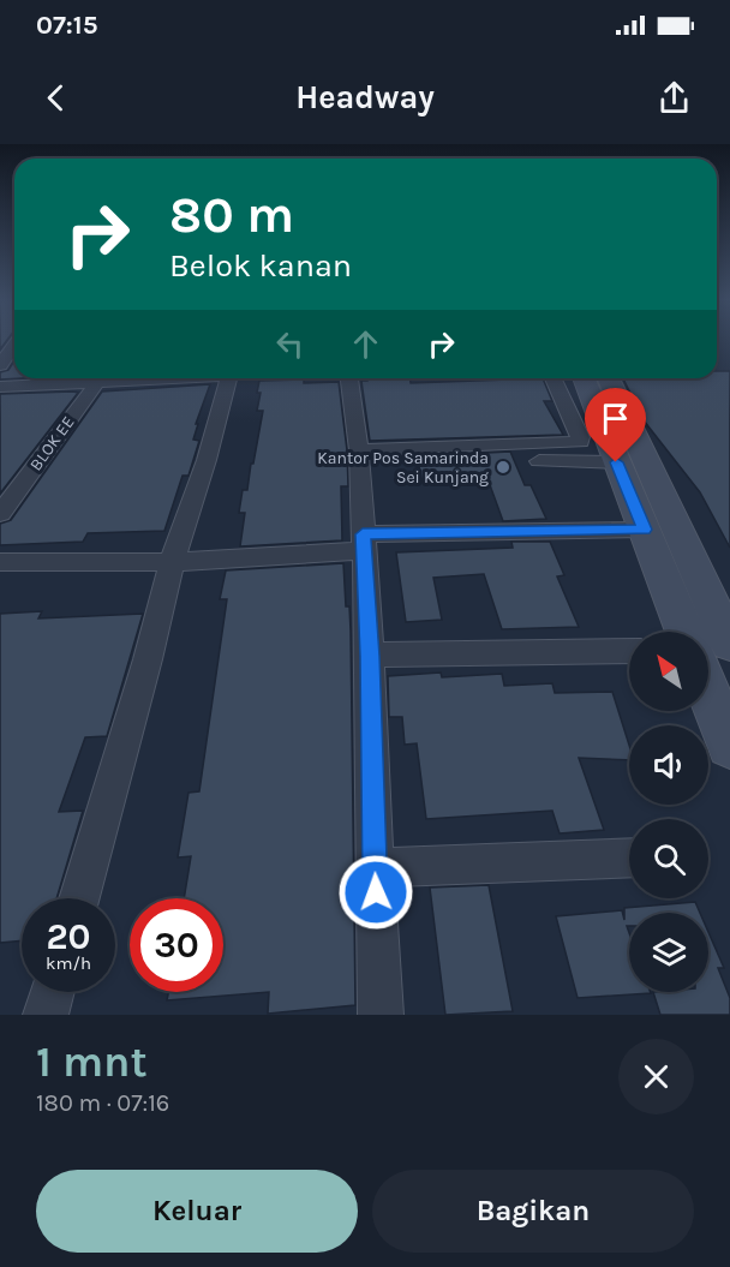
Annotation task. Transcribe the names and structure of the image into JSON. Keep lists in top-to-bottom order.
{
  "streets": {
    "street": ["BLOK EE"]
  },
  "places": ["Kantor Pos Samarinda Sei Kunjang"],
  "north": "top left",
  "page": {
    "status": "07:15",
    "header": "Headway",
    "turn": ["80 m", "Belok kanan"],
    "speed": "20 km/h",
    "limit": "30",
    "heading": ["1 mnt", "180 m · 07:16"],
    "buttons": ["Keluar", "Bagikan"]
  }
}
